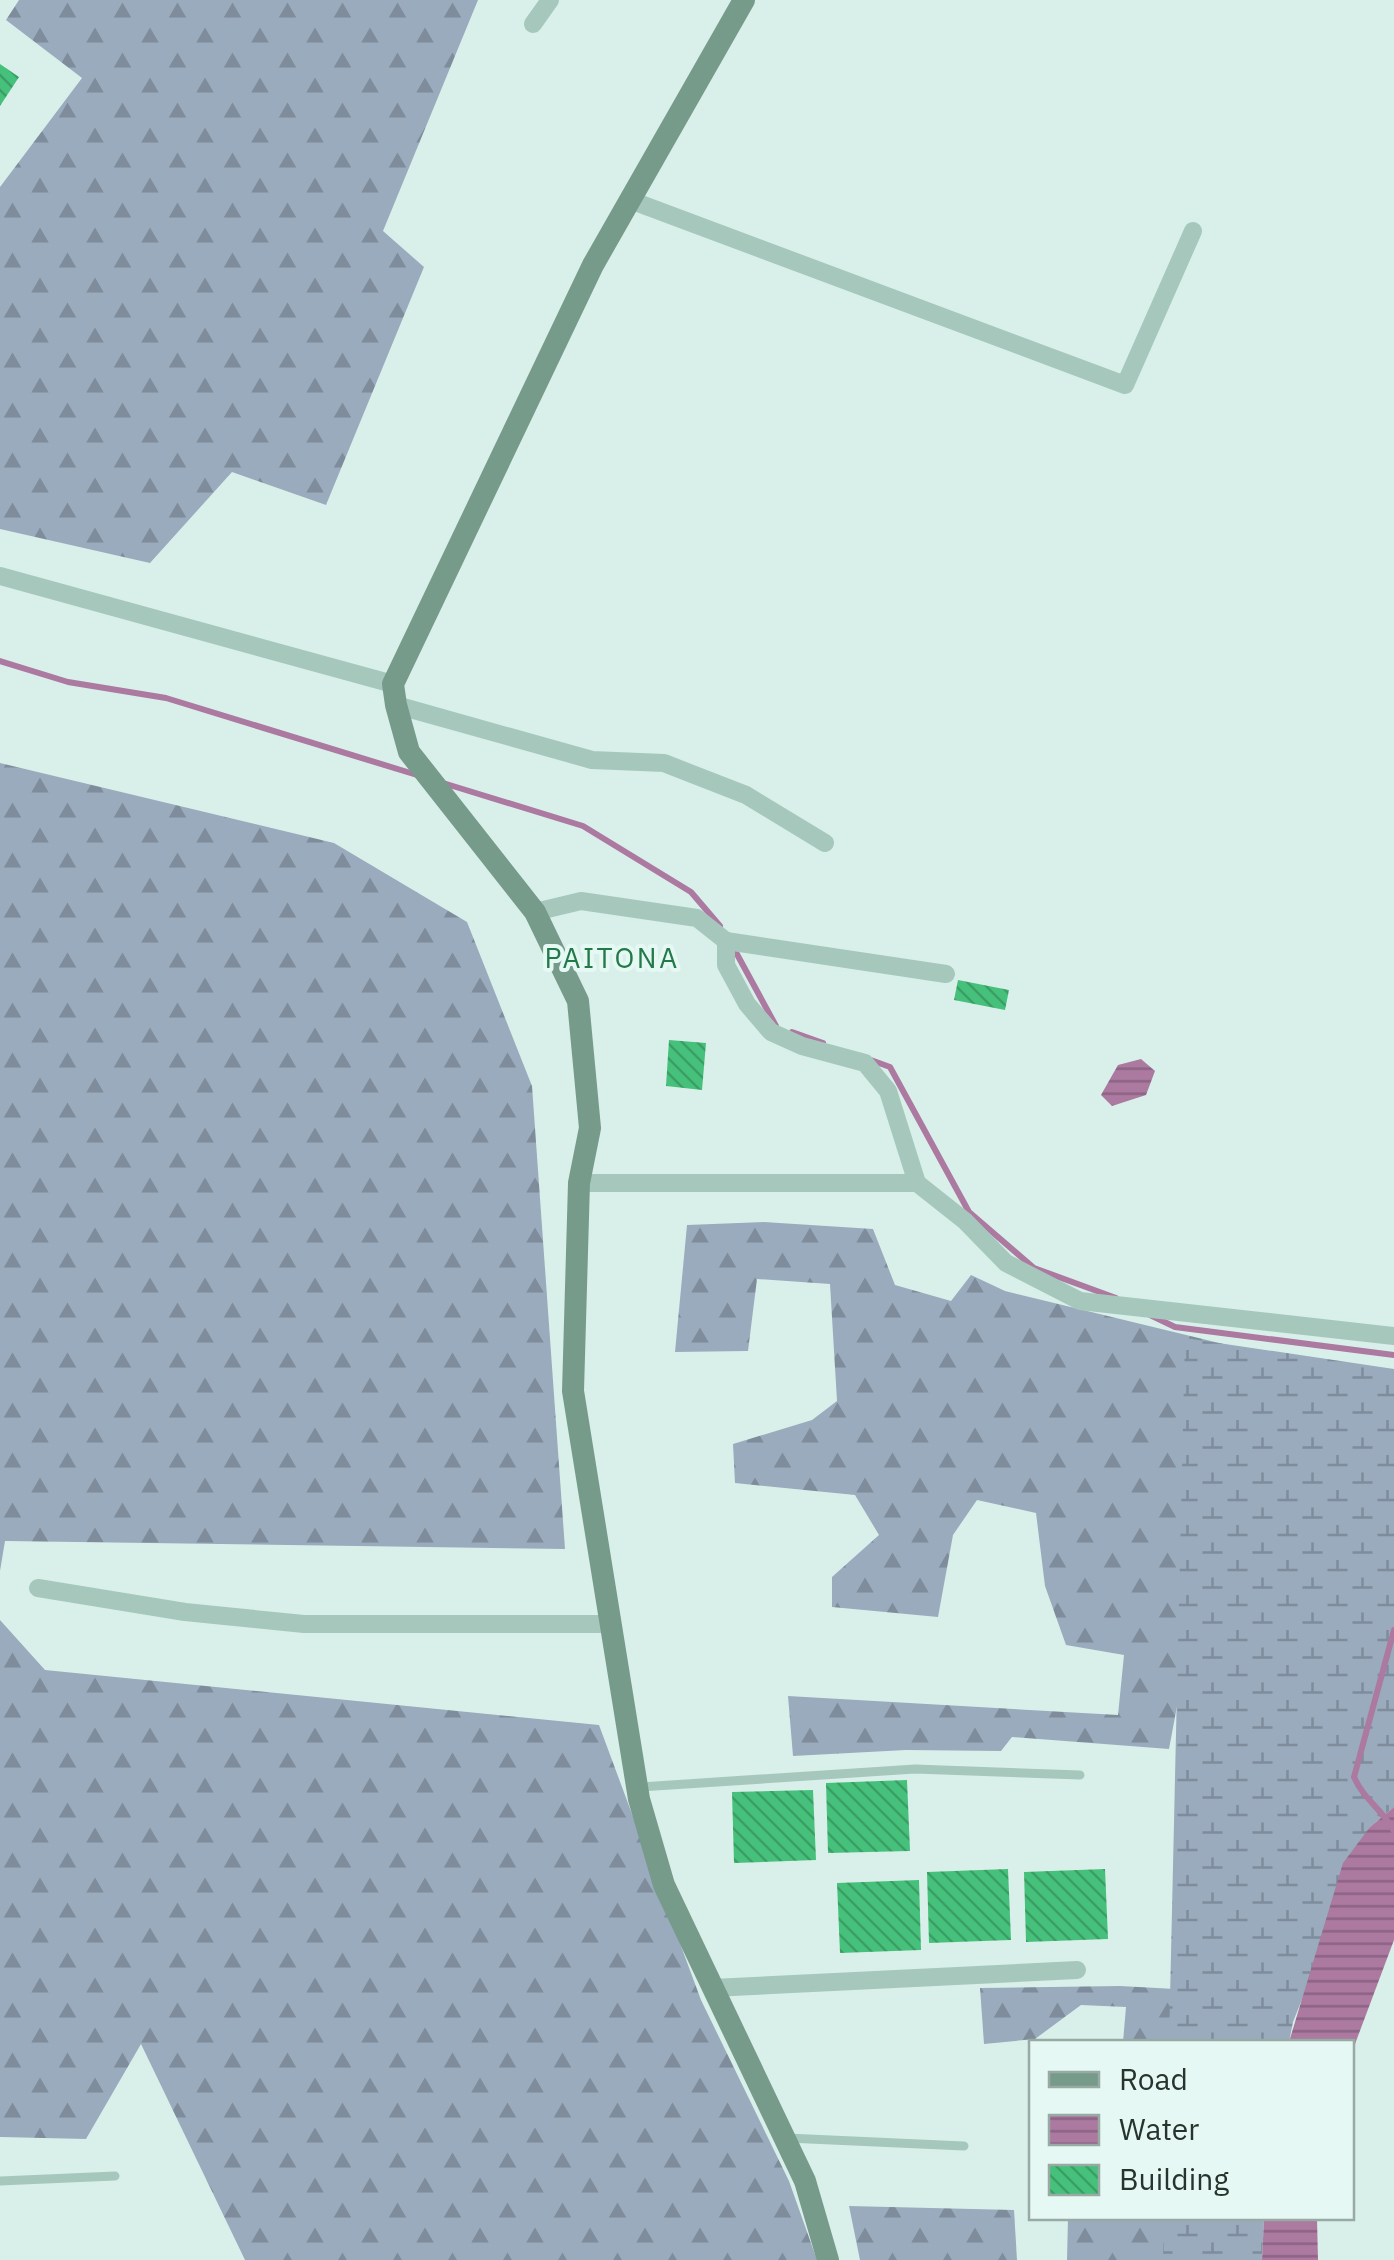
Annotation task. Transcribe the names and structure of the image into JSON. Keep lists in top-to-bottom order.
{
  "districts": ["PAITONA"],
  "legend": ["Road", "Water", "Building"]
}
